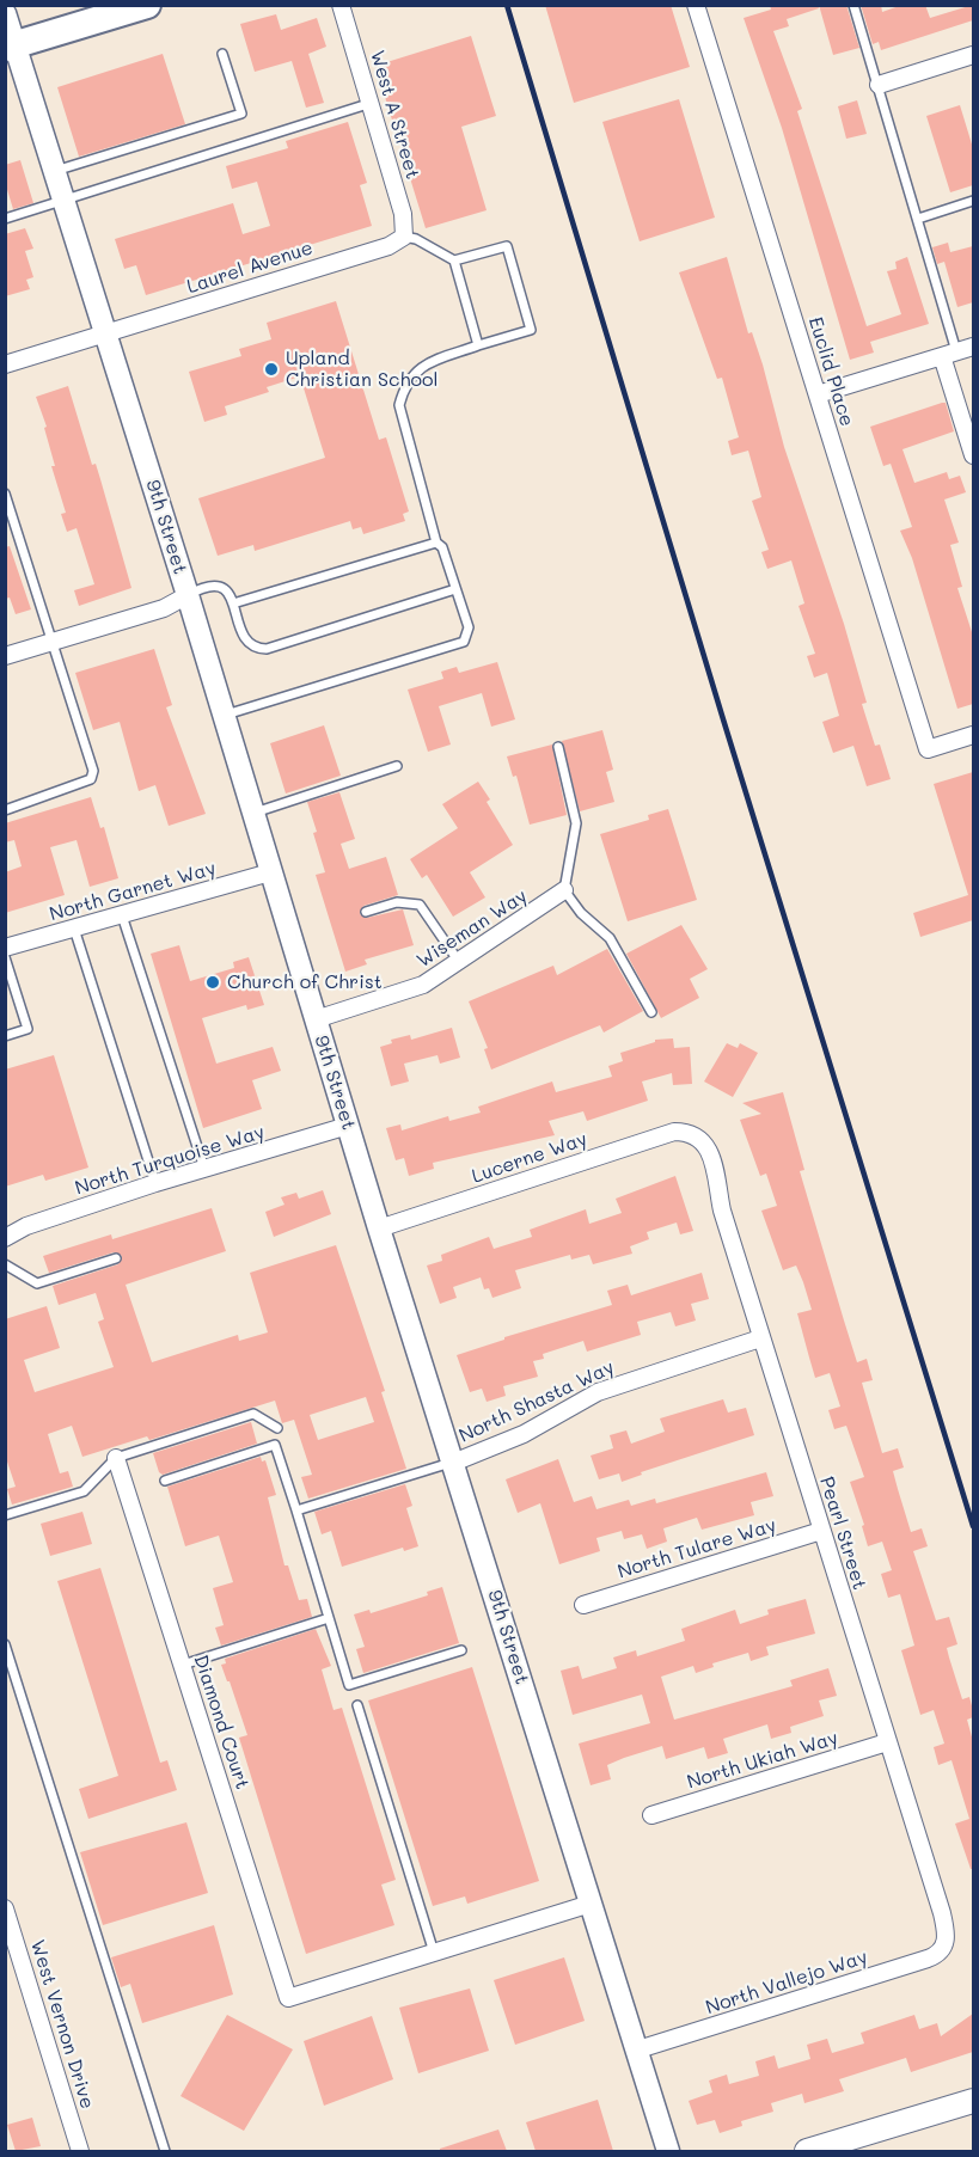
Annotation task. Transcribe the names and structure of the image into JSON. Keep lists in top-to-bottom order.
{
  "streets": {
    "street": [
      "West A Street",
      "Laurel Avenue",
      "Euclid Place",
      "9th Street",
      "North Garnet Way",
      "Wiseman Way",
      "Lucerne Way",
      "North Turquoise Way",
      "North Shasta Way",
      "Pearl Street",
      "North Tulare Way",
      "Diamond Court",
      "North Ukiah Way",
      "North Vallejo Way",
      "West Vernon Drive"
    ]
  },
  "crossings": [
    ["West A Street", "Laurel Avenue"],
    ["Laurel Avenue", "9th Street"],
    ["9th Street", "North Garnet Way"],
    ["9th Street", "Wiseman Way"],
    ["9th Street", "Lucerne Way"],
    ["9th Street", "North Turquoise Way"],
    ["9th Street", "North Shasta Way"],
    ["9th Street", "North Vallejo Way"],
    ["Lucerne Way", "Pearl Street"],
    ["North Shasta Way", "Pearl Street"],
    ["Pearl Street", "North Tulare Way"],
    ["Pearl Street", "North Ukiah Way"],
    ["Pearl Street", "North Vallejo Way"]
  ],
  "places": ["Upland Christian School", "Church of Christ"]
}
